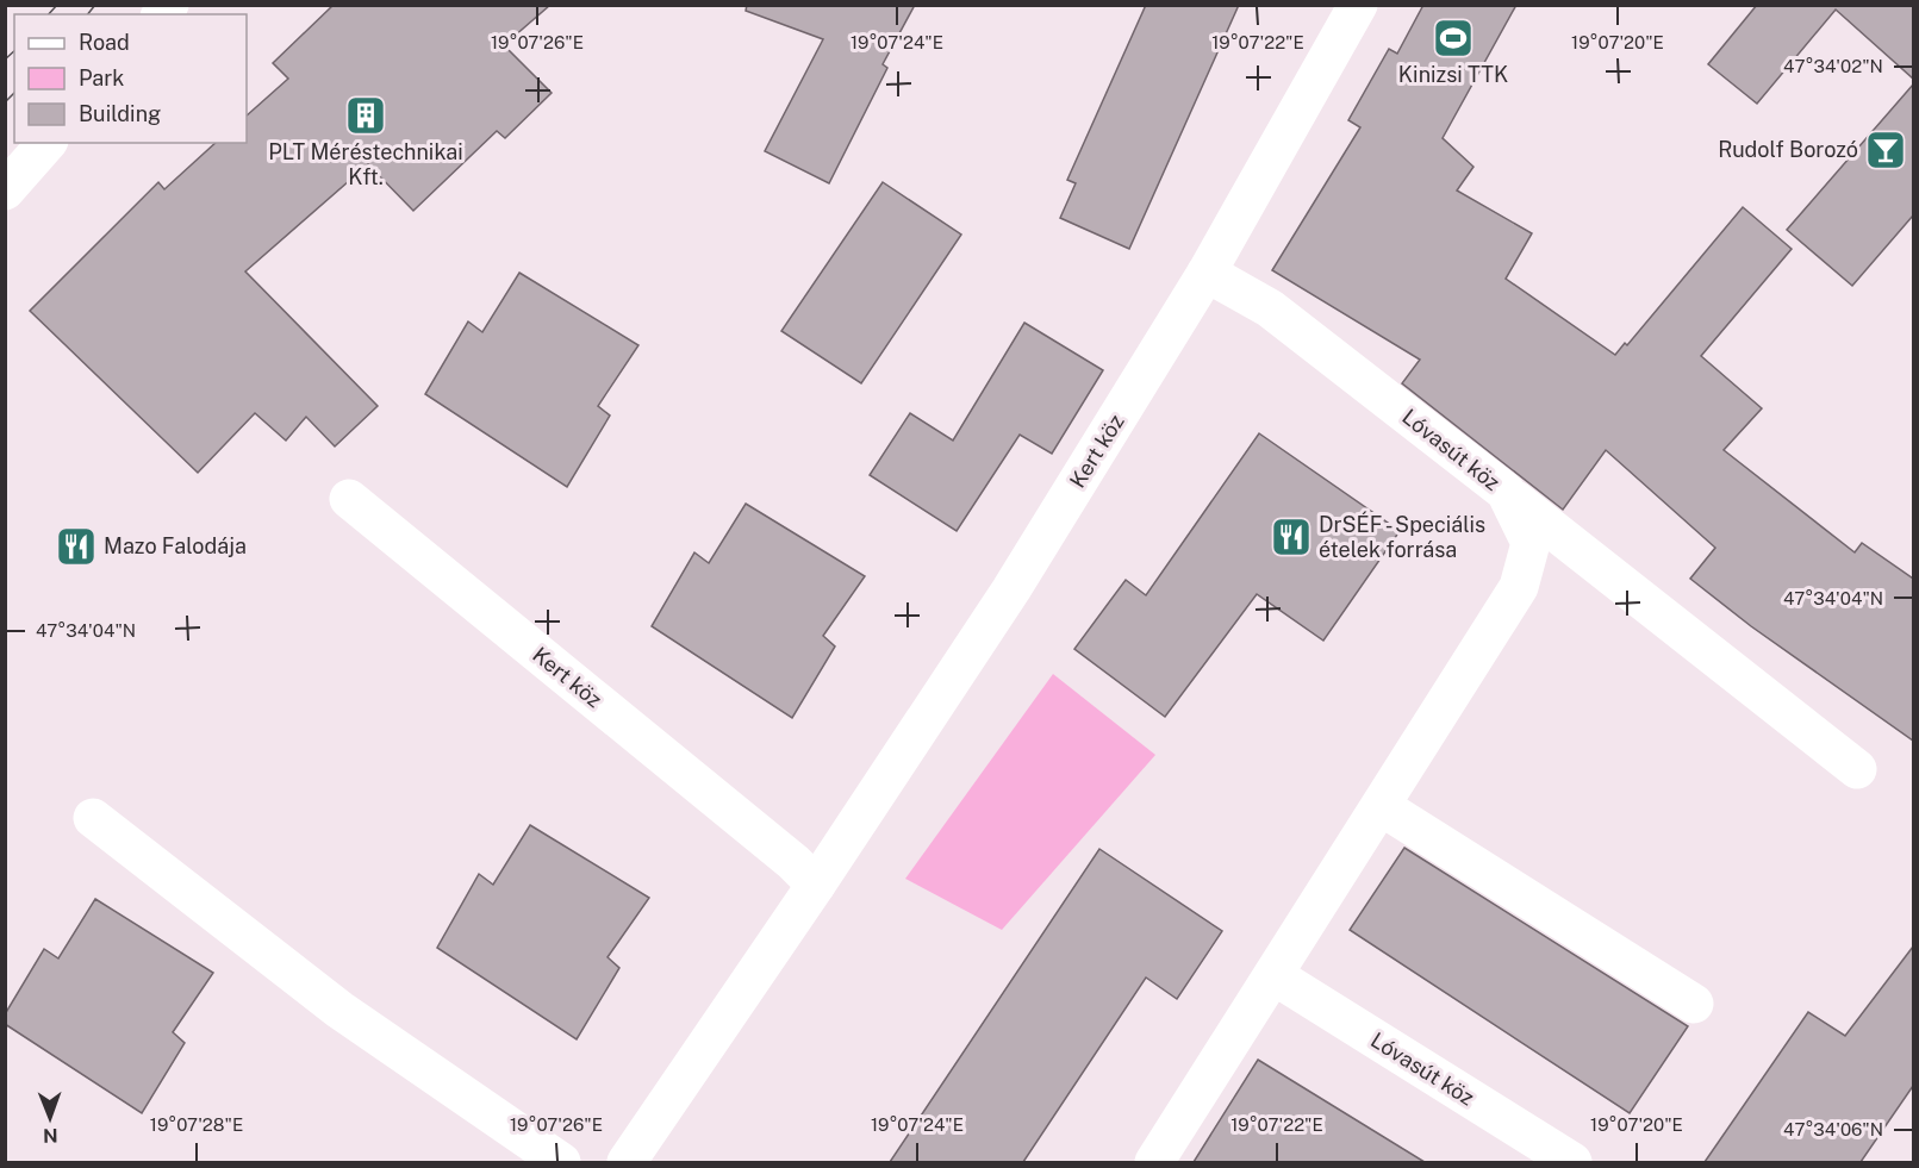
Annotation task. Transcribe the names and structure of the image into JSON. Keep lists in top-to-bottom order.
{
  "streets": {
    "street": ["Lóvasút köz", "Kert köz"]
  },
  "crossings": [
    ["Lóvasút köz", "Kert köz"]
  ],
  "places": {
    "sports": ["Kinizsi TTK"],
    "building": ["PLT Méréstechnikai Kft."],
    "bar": ["Rudolf Borozó"],
    "restaurant": ["DrSÉF - Speciális ételek forrása", "Mazo Falodája"]
  },
  "legend": ["Road", "Park", "Building"],
  "north": "bottom",
  "coordinates": [
    "19°07'26\"E",
    "19°07'24\"E",
    "19°07'22\"E",
    "19°07'20\"E",
    "47°34'02\"N",
    "47°34'04\"N",
    "19°07'28\"E",
    "47°34'06\"N"
  ]
}
